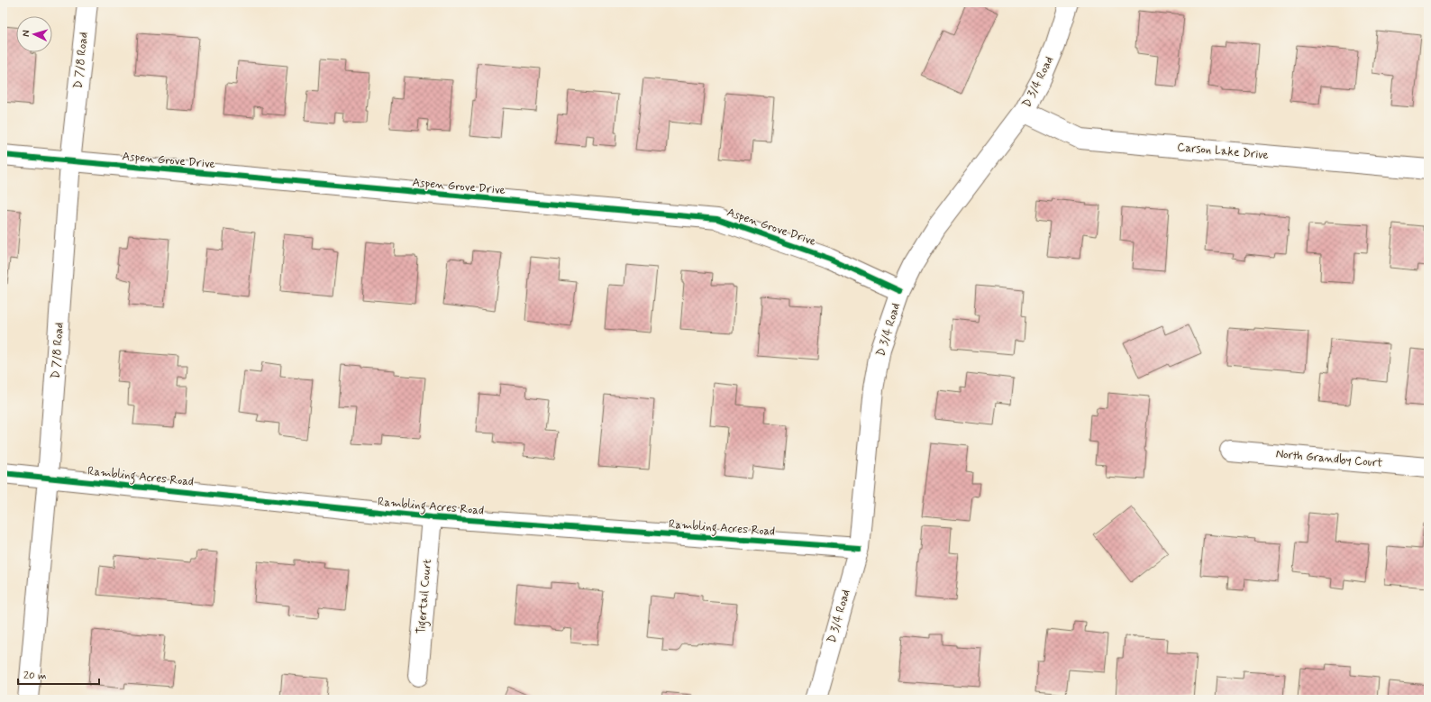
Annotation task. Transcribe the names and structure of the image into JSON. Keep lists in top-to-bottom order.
{
  "streets": {
    "street": [
      "D 7/8 Road",
      "D 3/4 Road",
      "Carson Lake Drive",
      "Aspen Grove Drive",
      "North Grandby Court",
      "Rambling Acres Road",
      "Tigertail Court"
    ]
  },
  "crossings": [
    ["D 7/8 Road", "Aspen Grove Drive"],
    ["D 7/8 Road", "Rambling Acres Road"],
    ["D 3/4 Road", "Carson Lake Drive"],
    ["D 3/4 Road", "Aspen Grove Drive"],
    ["D 3/4 Road", "Rambling Acres Road"],
    ["Rambling Acres Road", "Tigertail Court"]
  ],
  "scale_bar": "20 m",
  "north": "left"
}
